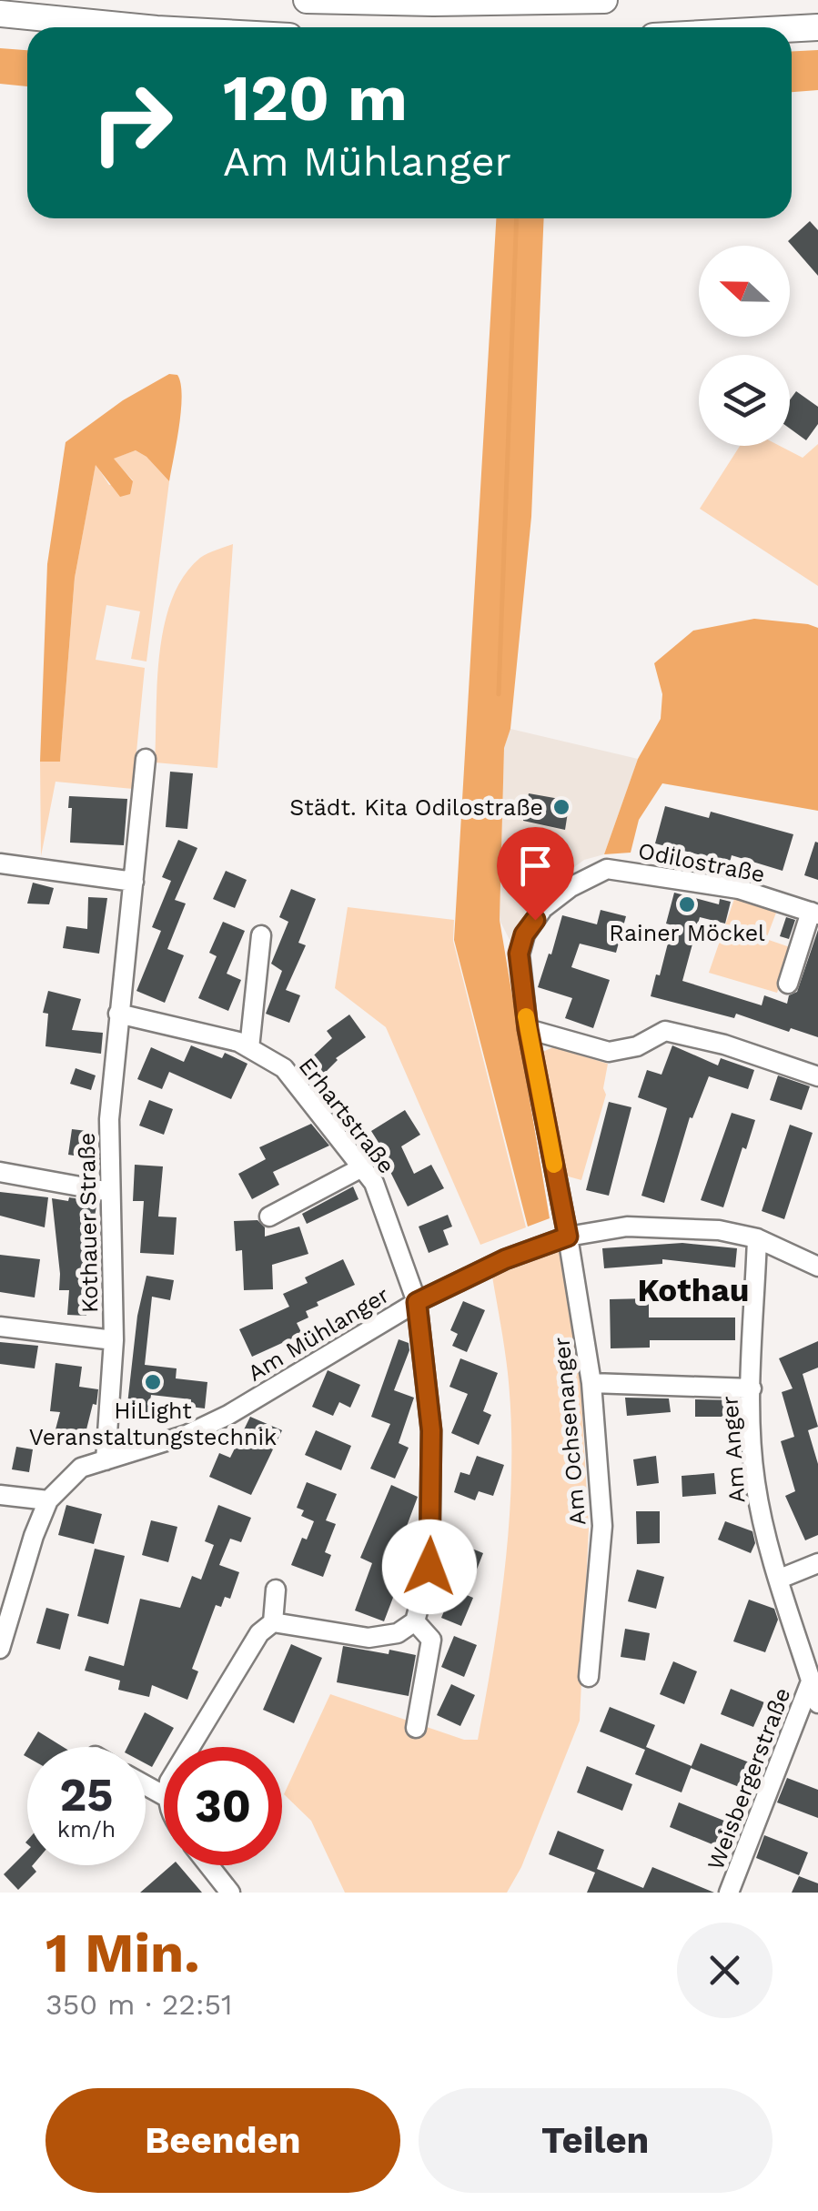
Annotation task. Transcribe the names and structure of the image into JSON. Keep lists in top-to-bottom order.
{
  "streets": {
    "street": [
      "Odilostraße",
      "Erhartstraße",
      "Kothauer Straße",
      "Am Mühlanger",
      "Am Ochsenanger",
      "Am Anger",
      "Weisbergerstraße"
    ]
  },
  "crossings": [
    ["Odilostraße", "Am Mühlanger"],
    ["Odilostraße", "Am Ochsenanger"],
    ["Erhartstraße", "Kothauer Straße"],
    ["Erhartstraße", "Am Mühlanger"],
    ["Kothauer Straße", "Am Mühlanger"],
    ["Am Mühlanger", "Am Ochsenanger"],
    ["Am Mühlanger", "Am Anger"],
    ["Am Anger", "Weisbergerstraße"]
  ],
  "districts": ["Kothau"],
  "places": ["Städt. Kita Odilostraße", "Rainer Möckel", "HiLight Veranstaltungstechnik"],
  "north": "left",
  "page": {
    "turn": ["120 m", "Am Mühlanger"],
    "speed": "25 km/h",
    "limit": "30",
    "heading": ["1 Min.", "350 m · 22:51"],
    "buttons": ["Beenden", "Teilen"]
  }
}
